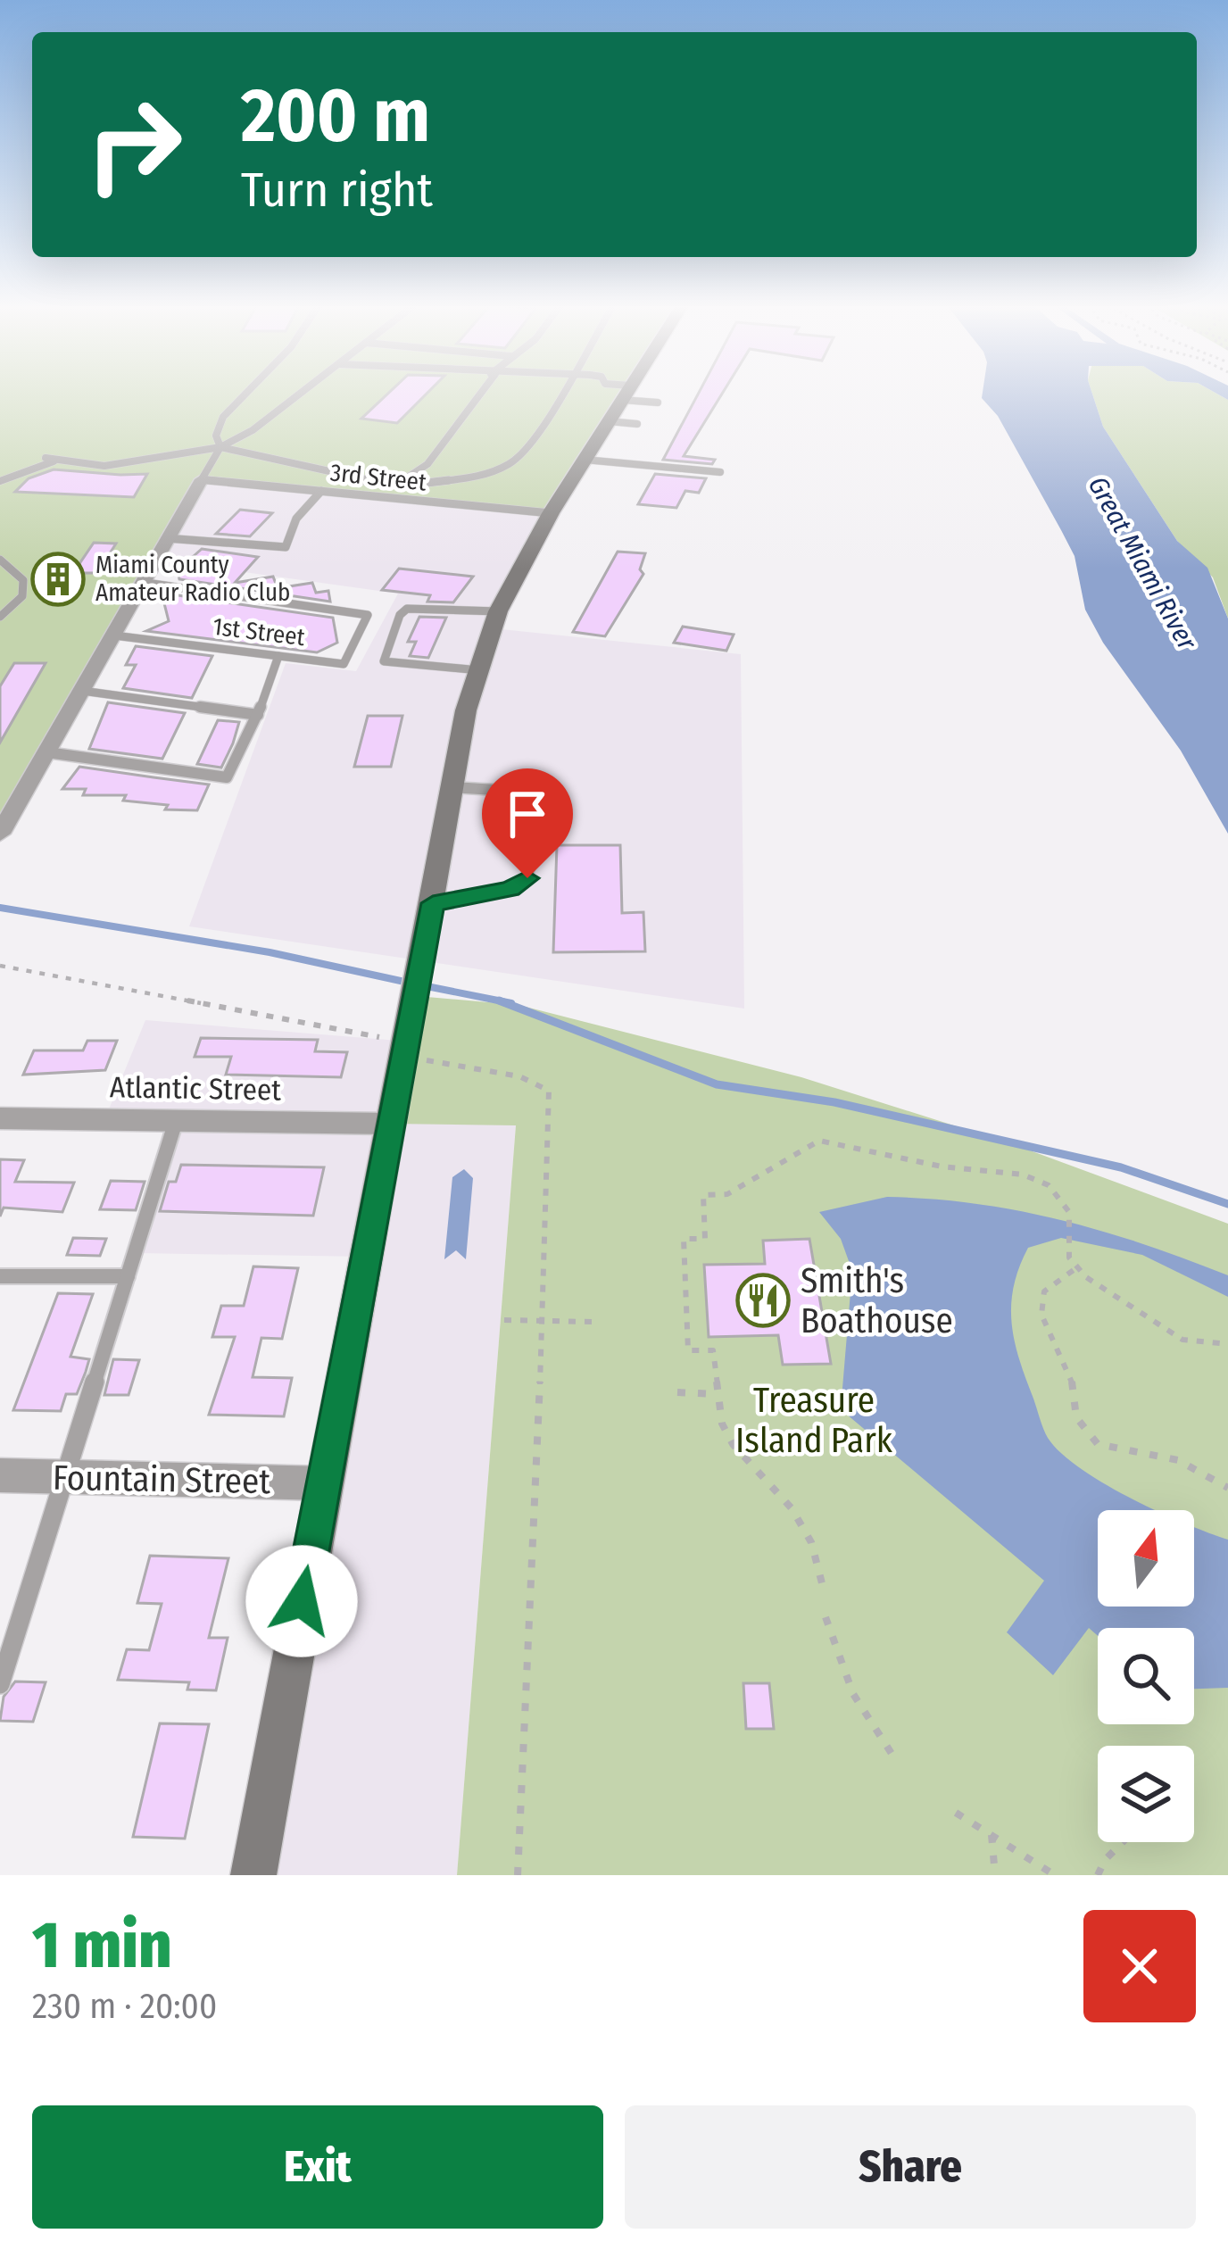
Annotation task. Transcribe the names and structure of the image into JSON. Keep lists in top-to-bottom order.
{
  "streets": {
    "street": ["Atlantic Street", "Fountain Street"],
    "lane": ["3rd Street", "1st Street"]
  },
  "water": ["Great Miami River"],
  "parks": ["Treasure Island Park"],
  "places": {
    "building": ["Miami County Amateur Radio Club"],
    "restaurant": ["Smith's Boathouse"]
  },
  "north": "top",
  "page": {
    "turn": ["200 m", "Turn right"],
    "heading": ["1 min", "230 m · 20:00"],
    "buttons": ["Exit", "Share"]
  }
}
